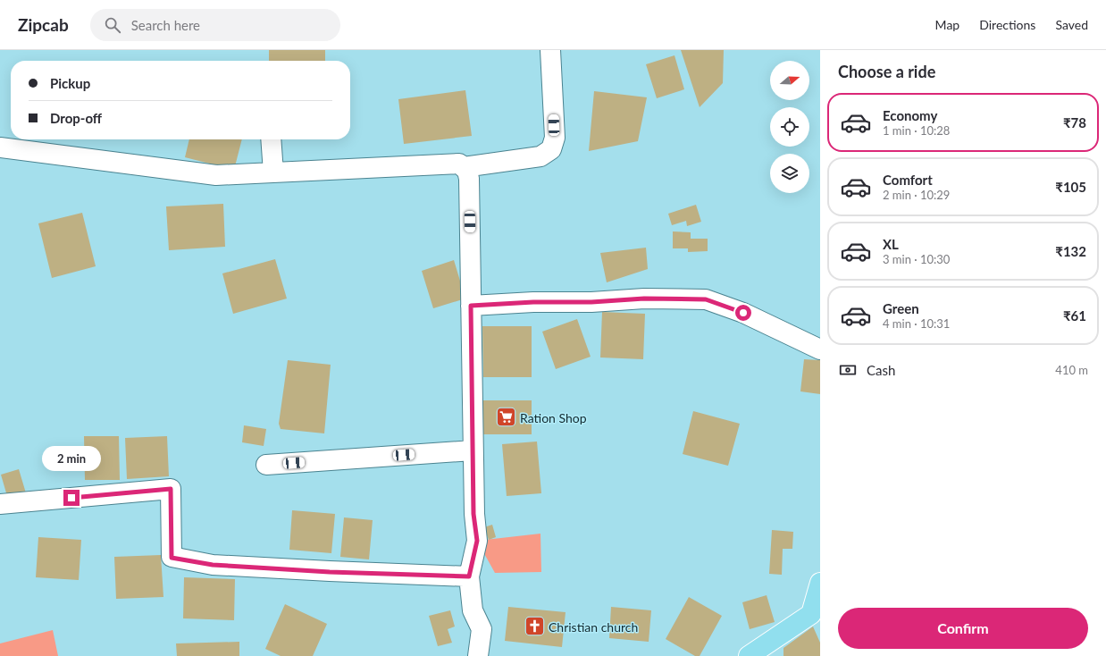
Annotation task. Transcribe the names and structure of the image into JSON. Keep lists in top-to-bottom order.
{
  "places": {
    "supermarket": ["Ration Shop"],
    "church": ["Christian church"]
  },
  "north": "right",
  "page": {
    "header": "Zipcab",
    "search": "Search here",
    "nav": ["Map", "Directions", "Saved"],
    "heading": "Choose a ride",
    "banner": ["Pickup", "Drop-off"],
    "list": [
      {
        "name": "Economy",
        "note": "1 min · 10:28",
        "value": "₹78"
      },
      {
        "name": "Comfort",
        "note": "2 min · 10:29",
        "value": "₹105"
      },
      {
        "name": "XL",
        "note": "3 min · 10:30",
        "value": "₹132"
      },
      {
        "name": "Green",
        "note": "4 min · 10:31",
        "value": "₹61"
      }
    ],
    "pay": ["Cash", "410 m"],
    "bubble": "2 min",
    "buttons": "Confirm"
  }
}
